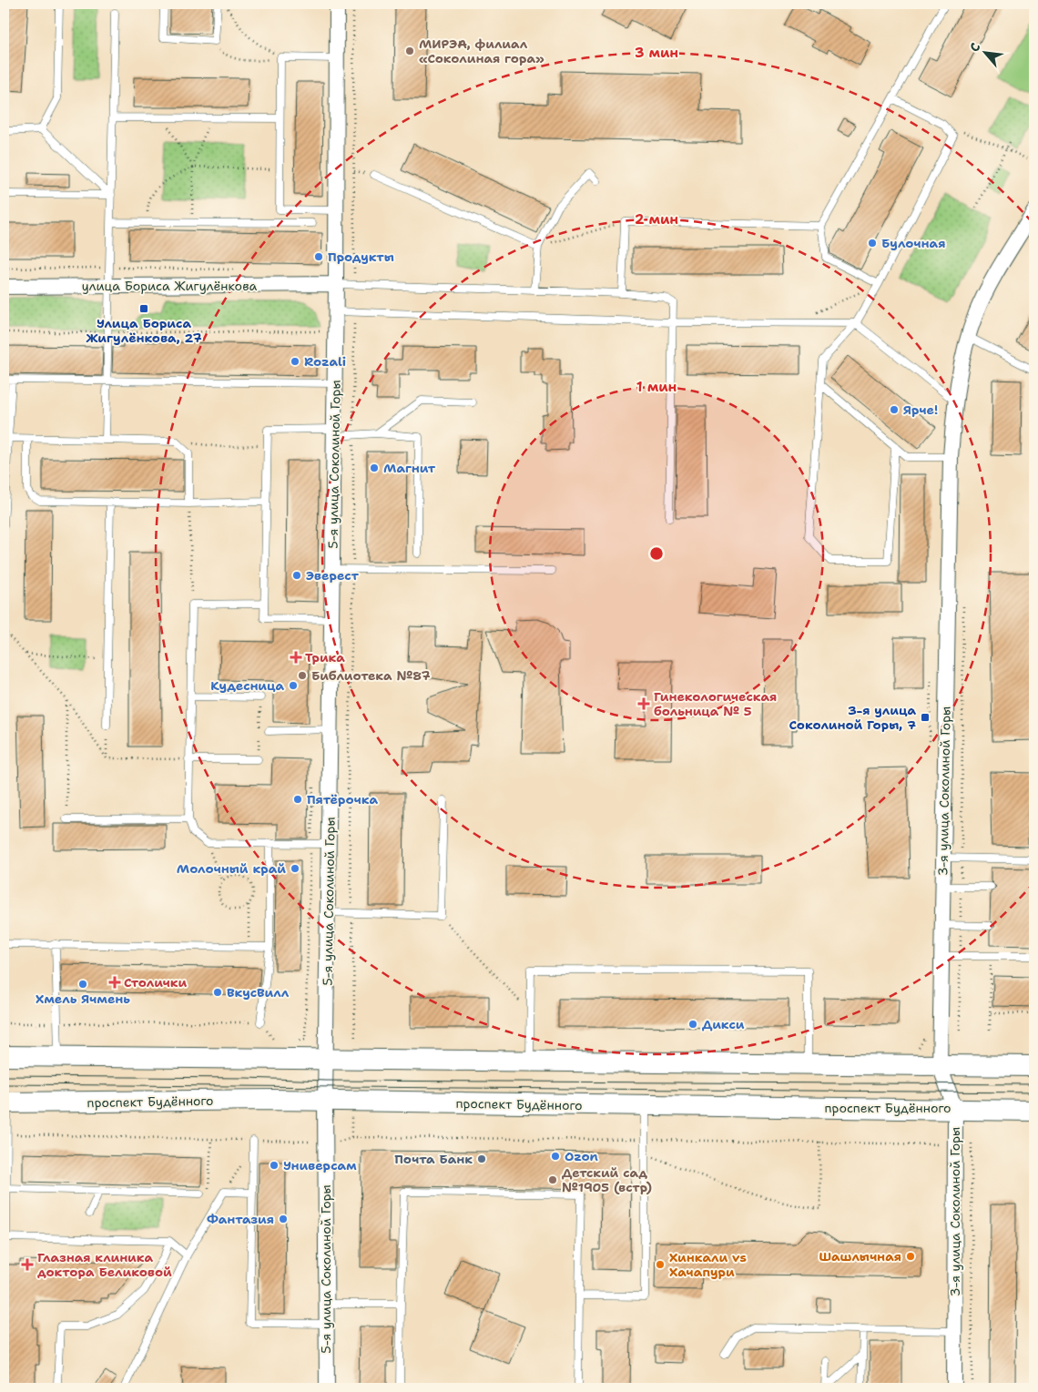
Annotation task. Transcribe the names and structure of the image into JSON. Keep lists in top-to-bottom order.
{
  "streets": {
    "main road": ["проспект Будённого"],
    "street": ["улица Бориса Жигулёнкова", "5-я улица Соколиной Горы", "3-я улица Соколиной Горы"]
  },
  "crossings": [
    ["улица Бориса Жигулёнкова", "5-я улица Соколиной Горы"],
    ["5-я улица Соколиной Горы", "проспект Будённого"],
    ["3-я улица Соколиной Горы", "проспект Будённого"]
  ],
  "places": {
    "other": [
      "МИРЭА, филиал «Соколиная гора»",
      "Булочная",
      "Продукты",
      "Rozali",
      "Ярче!",
      "Магнит",
      "Эверест",
      "Библиотека №87",
      "Кудесница",
      "Пятёрочка",
      "Молочный край",
      "Хмель Ячмень",
      "ВкусВилл",
      "Дикси",
      "Ozon",
      "Почта Банк",
      "Универсам",
      "Детский сад №1905 (встр)",
      "Фантазия",
      "Шашлычная",
      "Хинкали vs Хачапури"
    ],
    "transit": ["Улица Бориса Жигулёнкова, 27", "3-я улица Соколиной Горы, 7"],
    "health": [
      "Трика",
      "Гинекологическая больница № 5",
      "Столички",
      "Глазная клиника доктора Беликовой"
    ]
  },
  "north": "top left",
  "rings": ["3 мин", "2 мин", "1 мин"]
}
